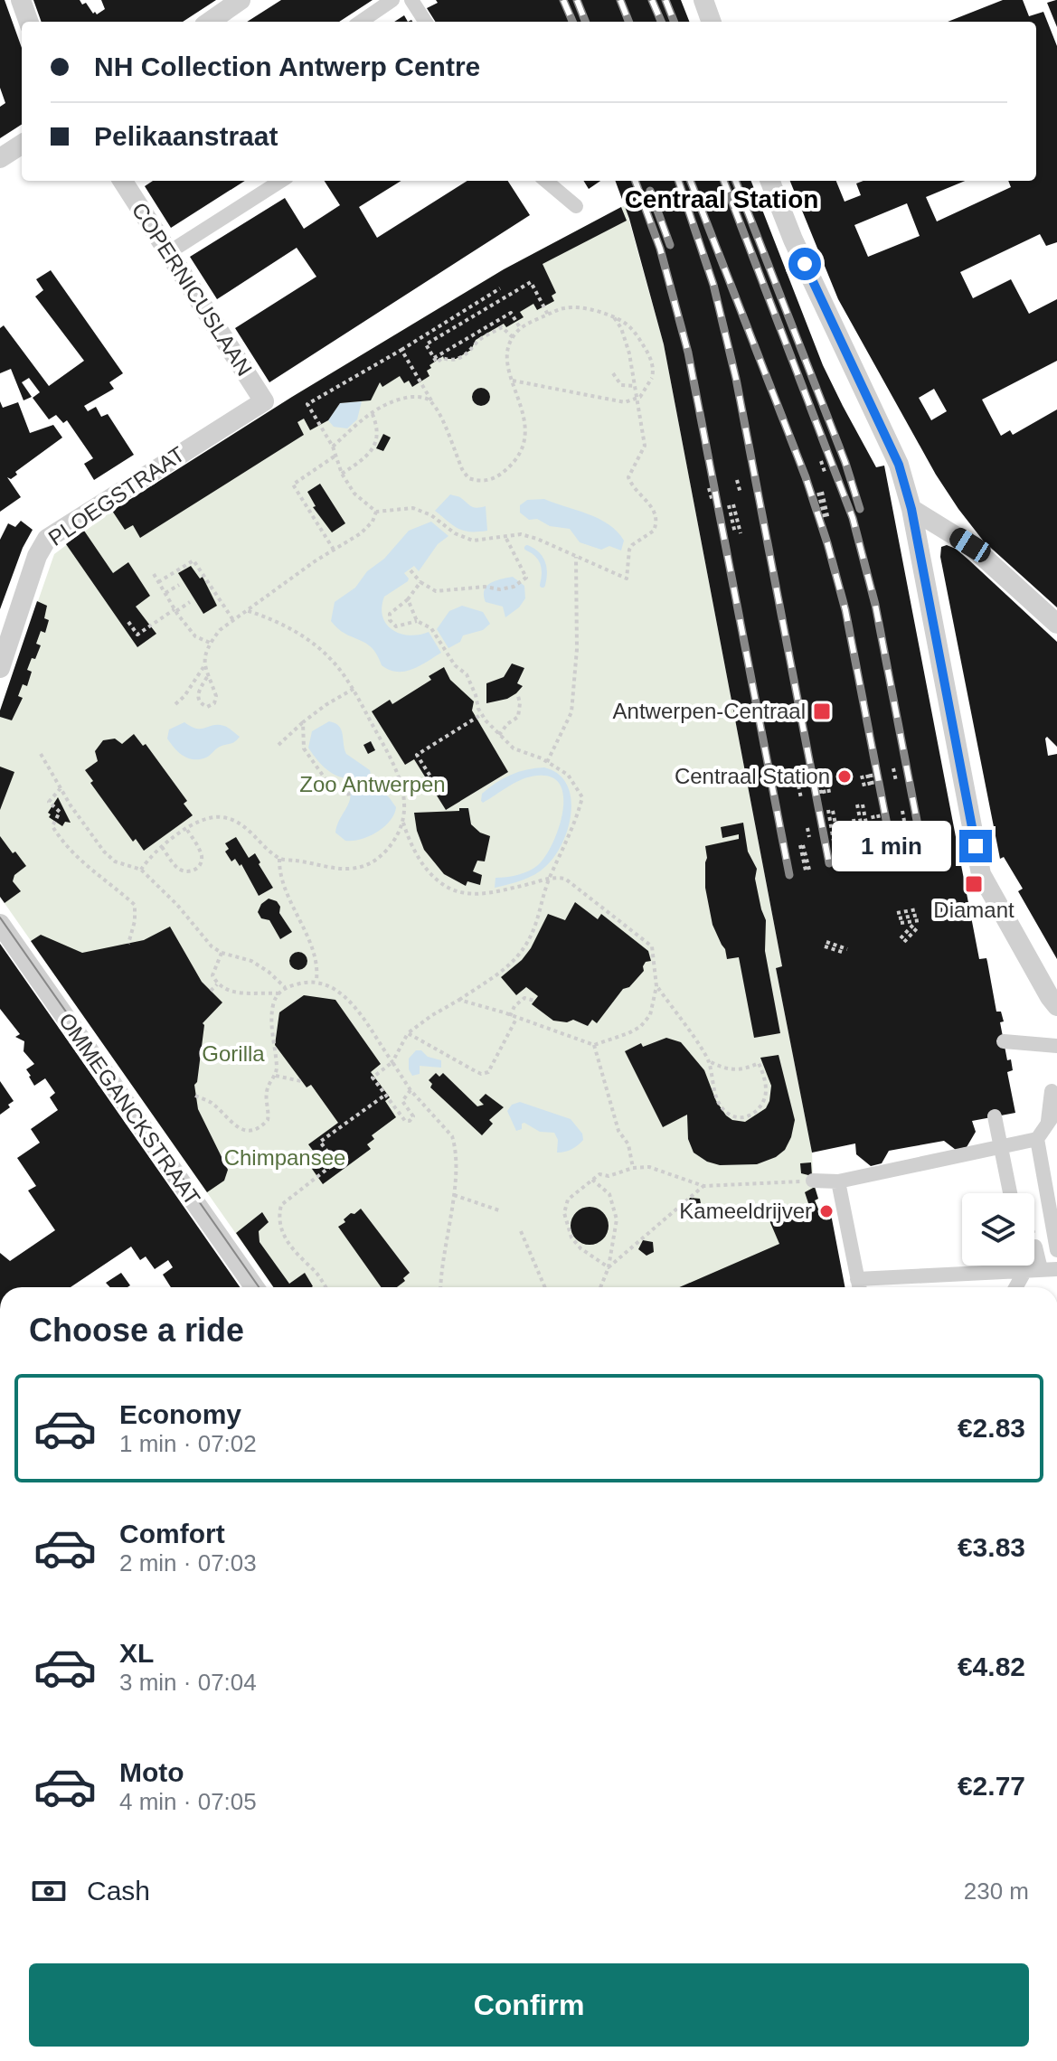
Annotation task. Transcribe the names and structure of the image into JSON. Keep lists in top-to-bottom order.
{
  "streets": {
    "street": ["COPERNICUSLAAN", "PLOEGSTRAAT", "OMMEGANCKSTRAAT"]
  },
  "crossings": [
    ["COPERNICUSLAAN", "PLOEGSTRAAT"]
  ],
  "districts": ["Centraal Station"],
  "parks": ["Zoo Antwerpen", "Gorilla", "Chimpansee"],
  "places": {
    "transit": ["Antwerpen-Centraal", "Diamant"],
    "other": ["Centraal Station", "Kameeldrijver"]
  },
  "page": {
    "banner": ["NH Collection Antwerp Centre", "Pelikaanstraat"],
    "bubble": "1 min",
    "heading": "Choose a ride",
    "list": [
      {
        "name": "Economy",
        "note": "1 min · 07:02",
        "value": "€2.83"
      },
      {
        "name": "Comfort",
        "note": "2 min · 07:03",
        "value": "€3.83"
      },
      {
        "name": "XL",
        "note": "3 min · 07:04",
        "value": "€4.82"
      },
      {
        "name": "Moto",
        "note": "4 min · 07:05",
        "value": "€2.77"
      }
    ],
    "pay": ["Cash", "230 m"],
    "buttons": "Confirm"
  }
}
